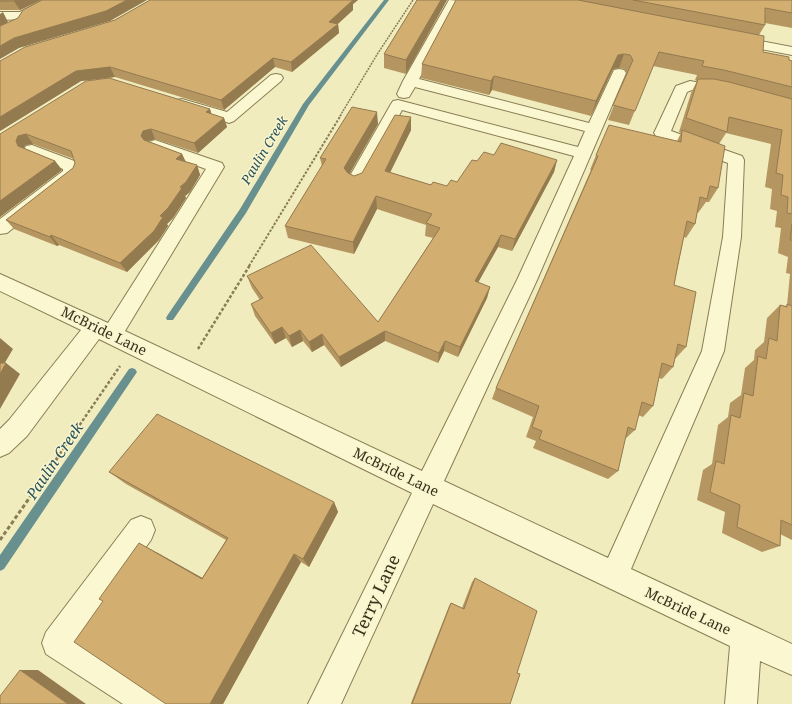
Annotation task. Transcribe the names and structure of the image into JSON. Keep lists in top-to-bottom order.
{
  "streets": {
    "street": ["McBride Lane", "Terry Lane"]
  },
  "crossings": [
    ["McBride Lane", "Terry Lane"]
  ],
  "water": ["Paulin Creek"]
}
